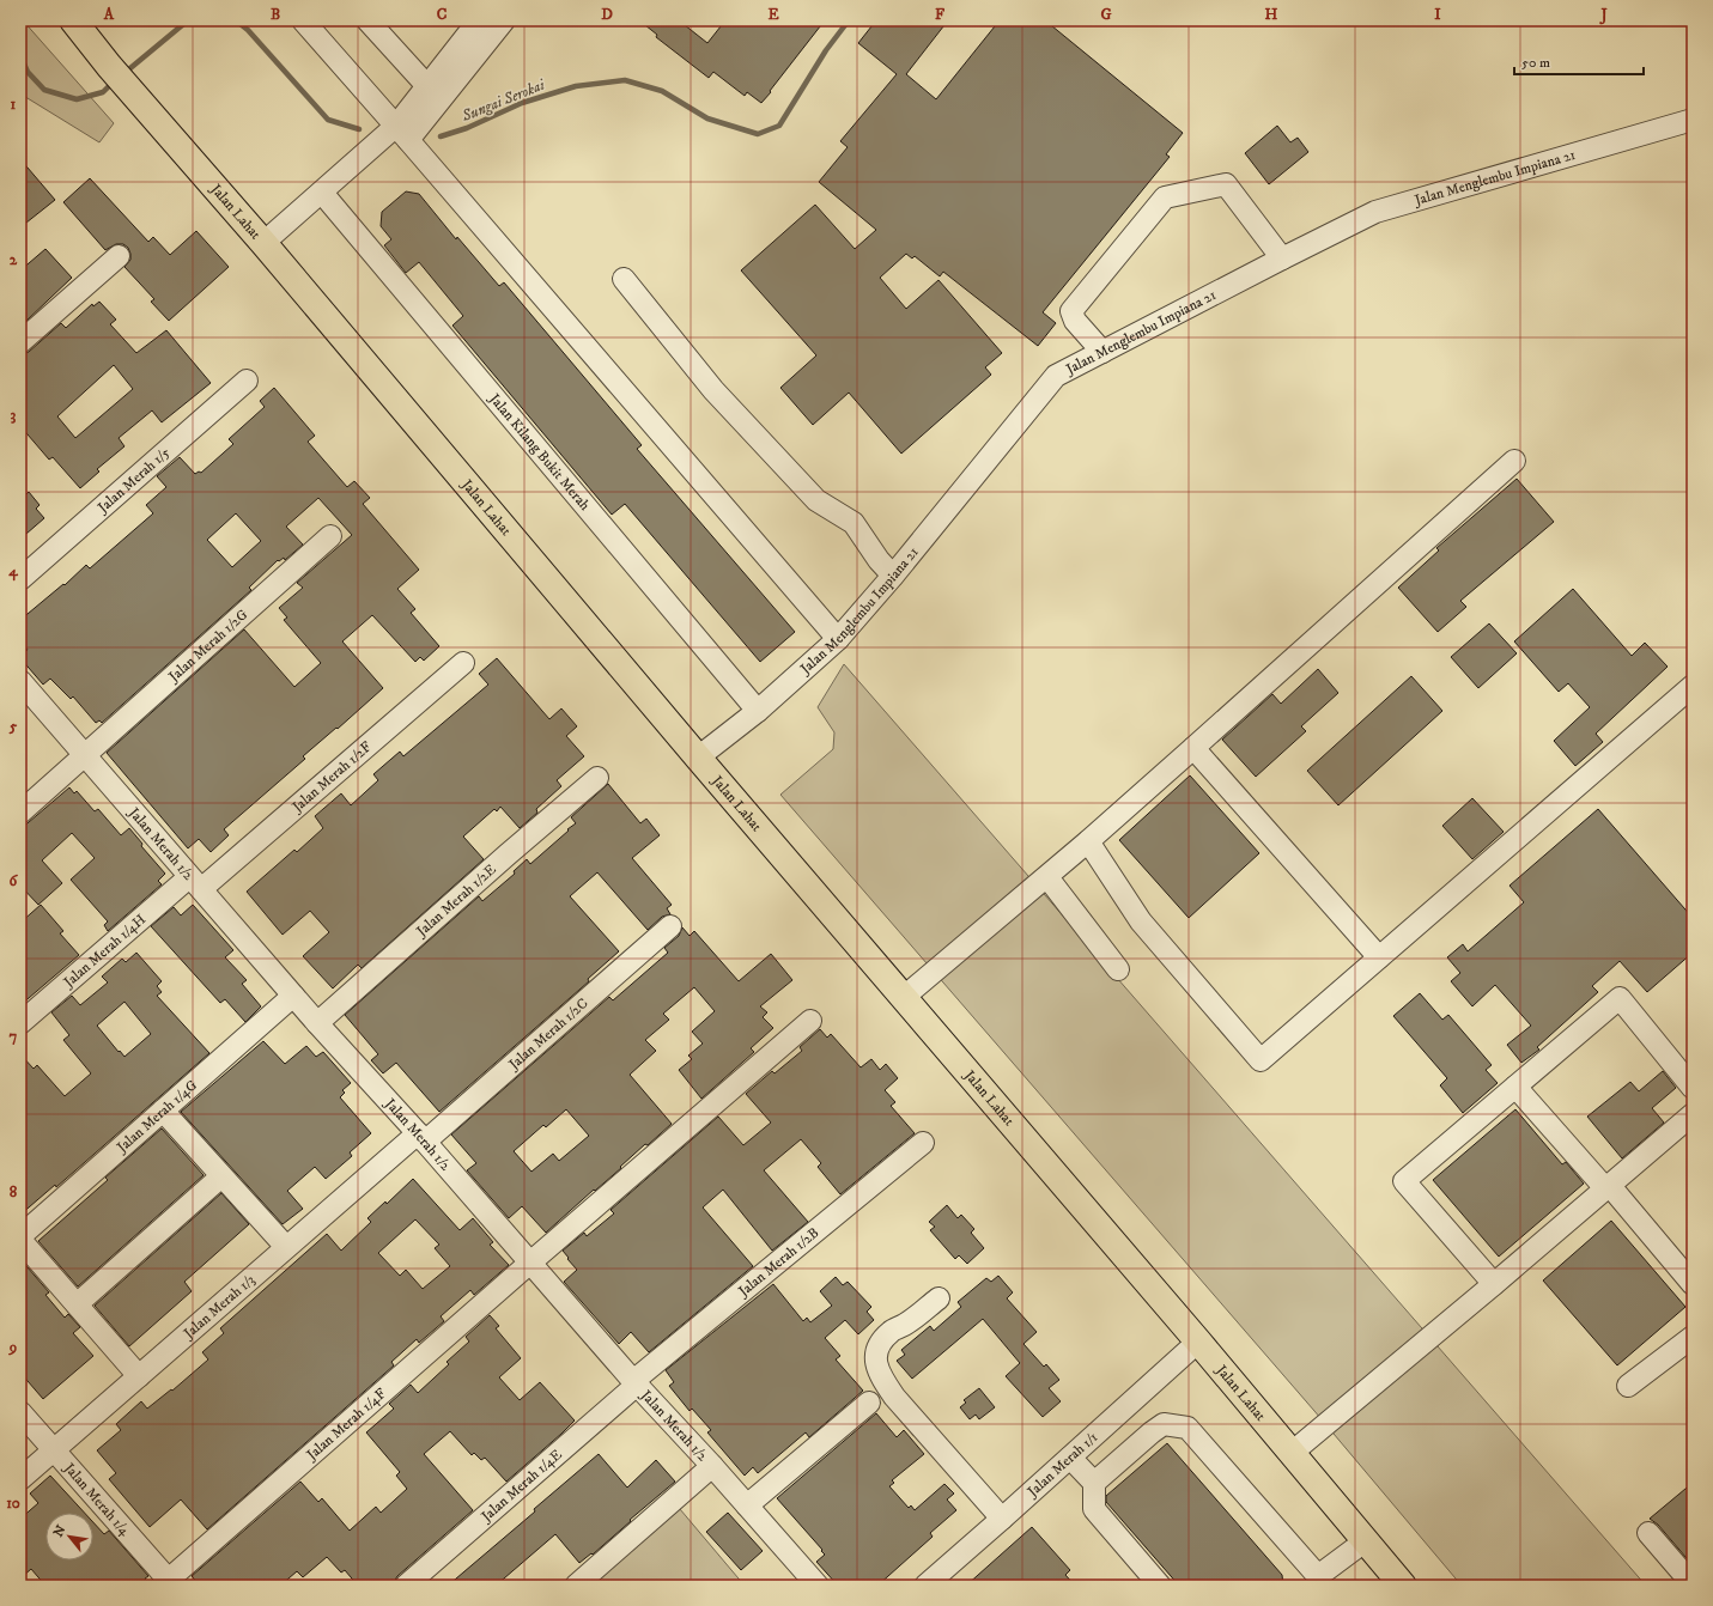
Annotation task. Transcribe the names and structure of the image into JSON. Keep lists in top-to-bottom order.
{
  "streets": {
    "main road": ["Jalan Lahat"],
    "street": [
      "Jalan Menglembu Impiana 21",
      "Jalan Kilang Bukit Merah",
      "Jalan Merah 1/5",
      "Jalan Merah 1/2G",
      "Jalan Merah 1/2F",
      "Jalan Merah 1/2",
      "Jalan Merah 1/2E",
      "Jalan Merah 1/4H",
      "Jalan Merah 1/2C",
      "Jalan Merah 1/4G",
      "Jalan Merah 1/2B",
      "Jalan Merah 1/3",
      "Jalan Merah 1/4F",
      "Jalan Merah 1/1",
      "Jalan Merah 1/4E",
      "Jalan Merah 1/4"
    ]
  },
  "crossings": [
    ["Jalan Menglembu Impiana 21", "Jalan Lahat"],
    ["Jalan Menglembu Impiana 21", "Jalan Kilang Bukit Merah"],
    ["Jalan Lahat", "Jalan Merah 1/1"],
    ["Jalan Merah 1/2G", "Jalan Merah 1/2"],
    ["Jalan Merah 1/2F", "Jalan Merah 1/2"],
    ["Jalan Merah 1/2F", "Jalan Merah 1/4H"],
    ["Jalan Merah 1/2", "Jalan Merah 1/2E"],
    ["Jalan Merah 1/2", "Jalan Merah 1/4H"],
    ["Jalan Merah 1/2", "Jalan Merah 1/2C"],
    ["Jalan Merah 1/2", "Jalan Merah 1/4G"],
    ["Jalan Merah 1/2", "Jalan Merah 1/2B"],
    ["Jalan Merah 1/2", "Jalan Merah 1/3"],
    ["Jalan Merah 1/2", "Jalan Merah 1/4F"],
    ["Jalan Merah 1/2", "Jalan Merah 1/4E"],
    ["Jalan Merah 1/2C", "Jalan Merah 1/3"],
    ["Jalan Merah 1/2B", "Jalan Merah 1/4E"],
    ["Jalan Merah 1/3", "Jalan Merah 1/4"],
    ["Jalan Merah 1/4F", "Jalan Merah 1/4"]
  ],
  "water": ["Sungai Serokai"],
  "scale_bar": "50 m",
  "north": "top left",
  "grid": {
    "columns": [
      "A",
      "B",
      "C",
      "D",
      "E",
      "F",
      "G",
      "H",
      "I",
      "J"
    ],
    "rows": [
      "1",
      "2",
      "3",
      "4",
      "5",
      "6",
      "7",
      "8",
      "9",
      "10"
    ]
  }
}
